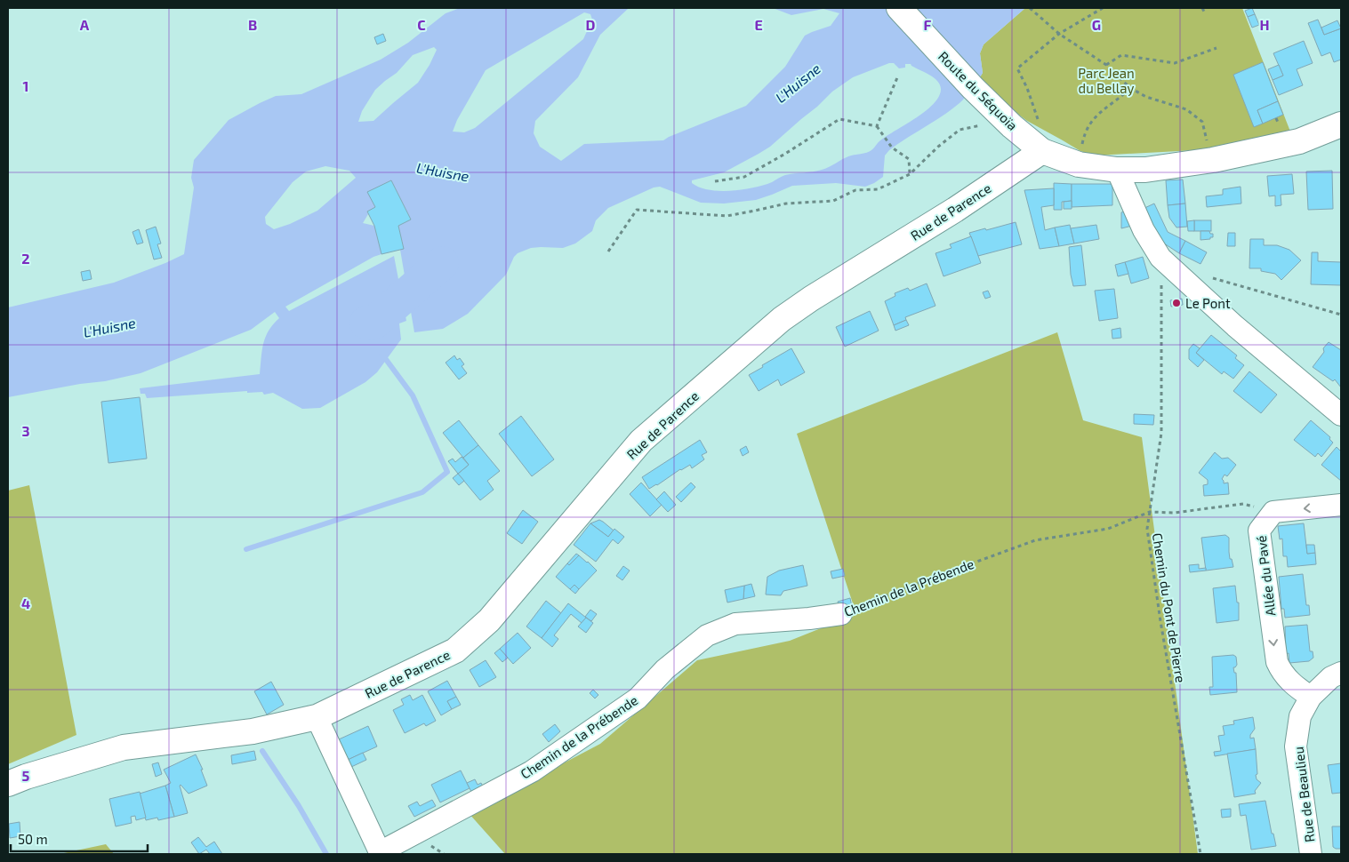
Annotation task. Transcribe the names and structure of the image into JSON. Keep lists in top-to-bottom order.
{
  "streets": {
    "street": [
      "Route du Séquoïa",
      "Rue de Parence",
      "Allée du Pavé",
      "Chemin de la Prébende",
      "Rue de Beaulieu"
    ],
    "path": ["Chemin du Pont de Pierre"]
  },
  "crossings": [
    ["Route du Séquoïa", "Rue de Parence"],
    ["Allée du Pavé", "Chemin de la Prébende"],
    ["Allée du Pavé", "Rue de Beaulieu"],
    ["Chemin de la Prébende", "Chemin du Pont de Pierre"]
  ],
  "one_way": ["Allée du Pavé"],
  "water": ["L'Huisne"],
  "parks": ["Parc Jean du Bellay"],
  "places": ["Le Pont"],
  "scale_bar": "50 m",
  "grid": {
    "columns": [
      "A",
      "B",
      "C",
      "D",
      "E",
      "F",
      "G",
      "H"
    ],
    "rows": [
      "1",
      "2",
      "3",
      "4",
      "5"
    ]
  }
}
